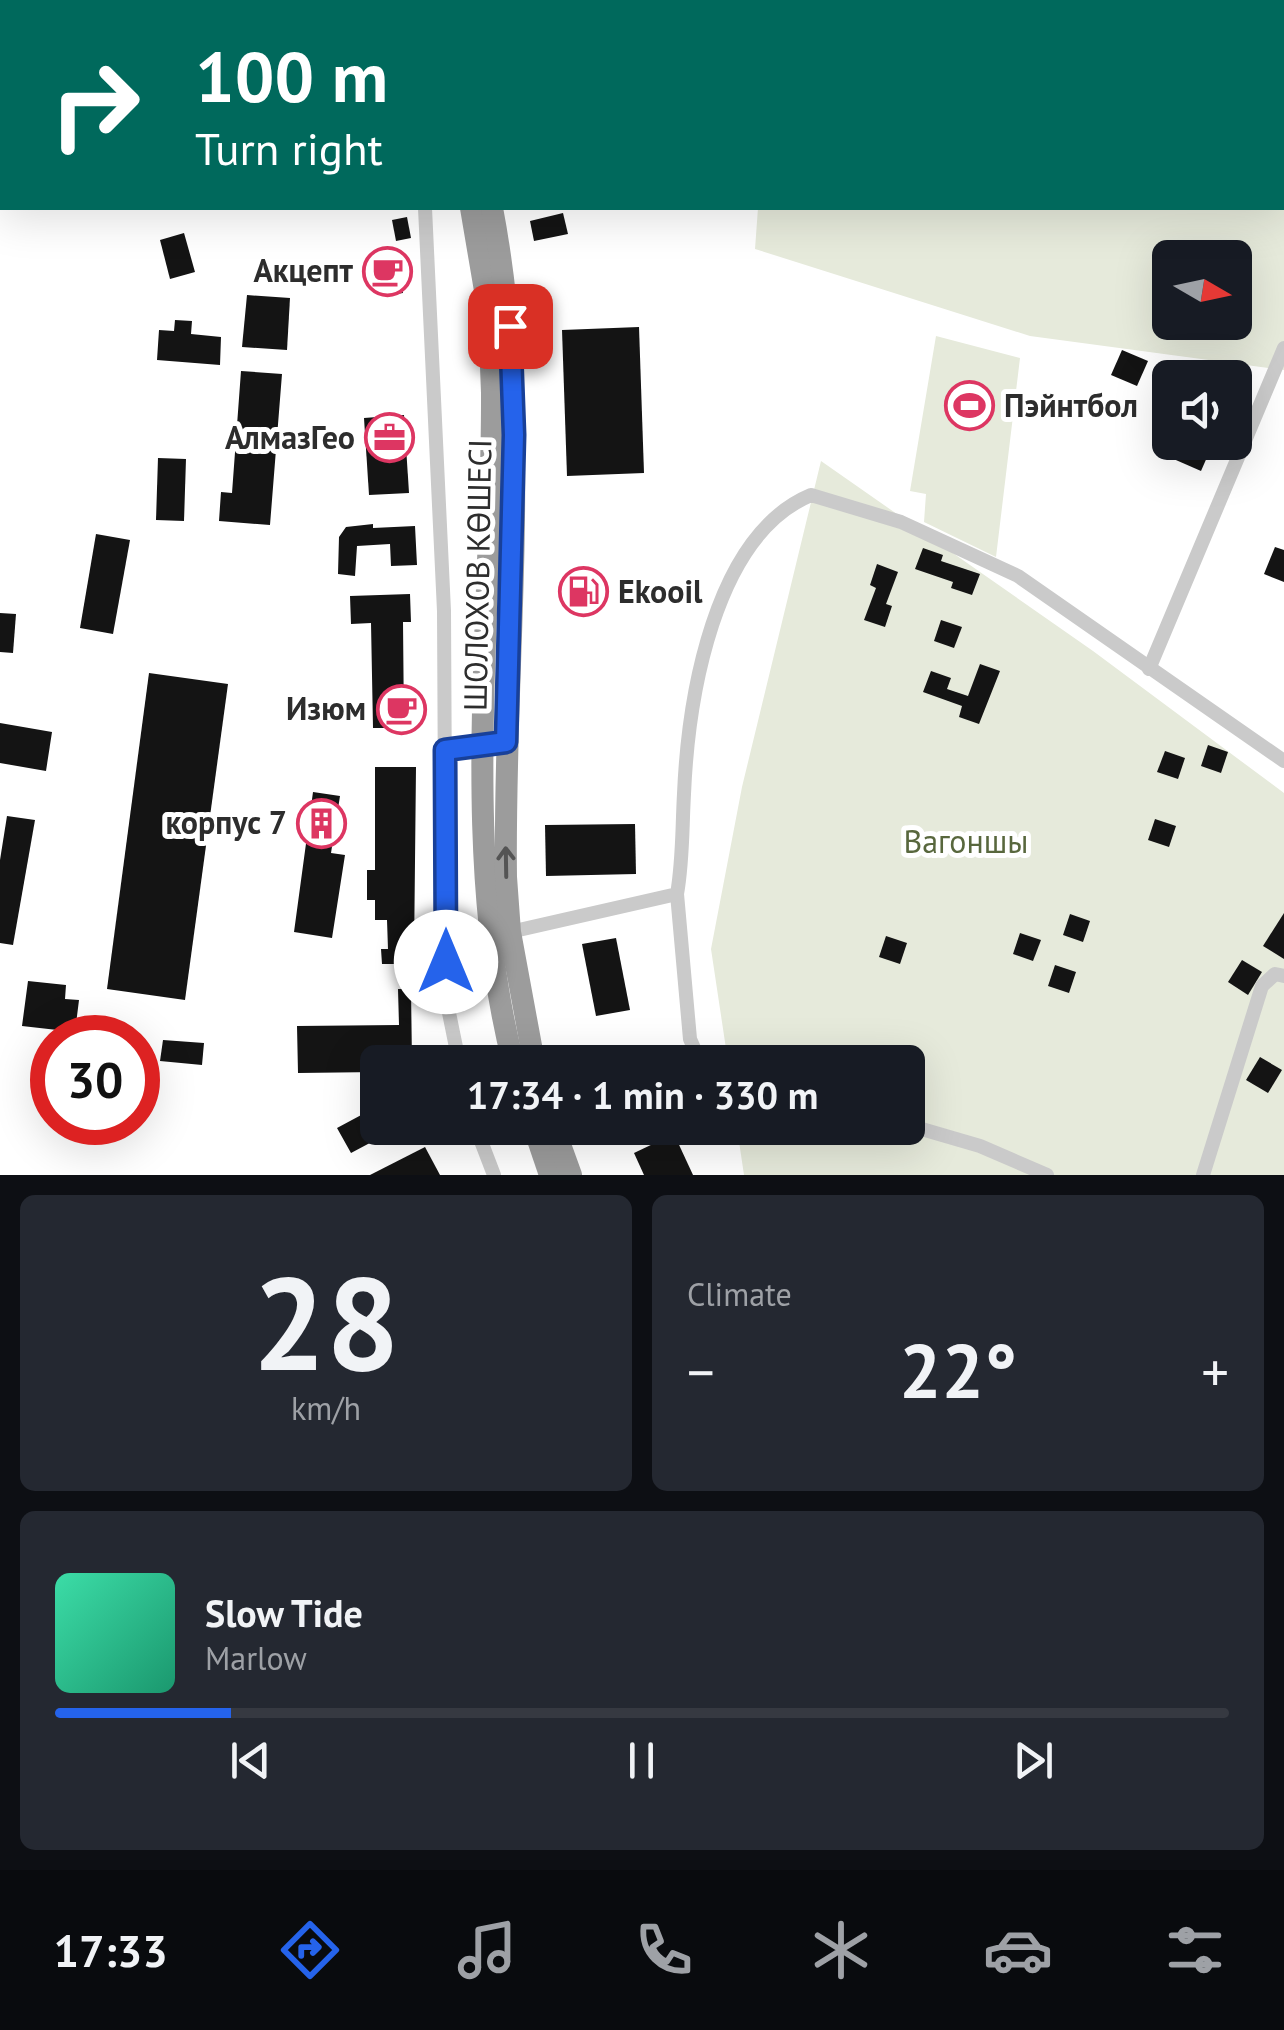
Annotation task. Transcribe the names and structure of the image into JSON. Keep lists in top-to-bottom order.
{
  "streets": {
    "highway": ["ШОЛОХОВ КӨШЕСІ"]
  },
  "parks": ["Вагоншы"],
  "places": {
    "cafe": ["Акцепт", "Изюм"],
    "sports": ["Пэйнтбол"],
    "office": ["АлмазГео"],
    "fuel station": ["Ekooil"],
    "building": ["корпус 7"]
  },
  "north": "right",
  "page": {
    "turn": ["100 m", "Turn right"],
    "limit": "30",
    "trip": "17:34 · 1 min · 330 m",
    "tile": [
      ["28", "km/h"],
      "Climate"
    ],
    "heat": ["−", "22°", "+"],
    "song": ["Slow Tide", "Marlow"],
    "tabs": "17:33"
  }
}
